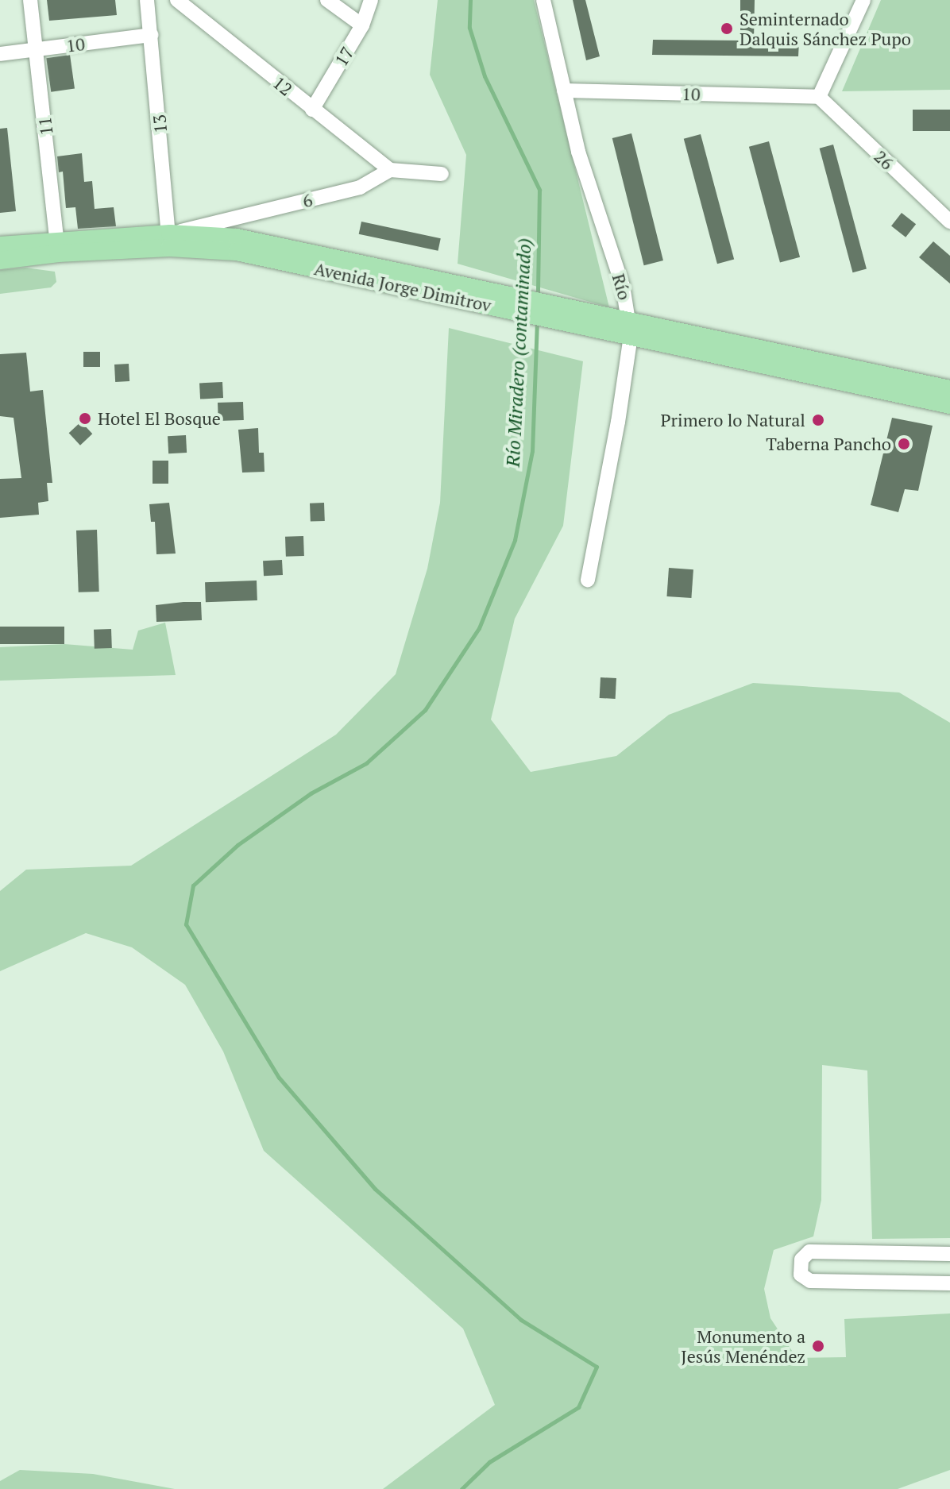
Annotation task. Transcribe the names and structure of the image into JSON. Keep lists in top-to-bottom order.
{
  "streets": {
    "main road": ["Avenida Jorge Dimitrov"],
    "street": [
      "10",
      "17",
      "12",
      "13",
      "11",
      "26",
      "6",
      "Río"
    ]
  },
  "crossings": [
    ["10", "13"],
    ["10", "11"],
    ["10", "26"],
    ["10", "Río"],
    ["17", "12"],
    ["12", "6"],
    ["13", "6"],
    ["13", "Avenida Jorge Dimitrov"],
    ["11", "Avenida Jorge Dimitrov"],
    ["6", "Avenida Jorge Dimitrov"],
    ["Avenida Jorge Dimitrov", "Río"]
  ],
  "water": ["Río Miradero (contaminado)"],
  "places": [
    "Seminternado Dalquis Sánchez Pupo",
    "Hotel El Bosque",
    "Primero lo Natural",
    "Taberna Pancho",
    "Monumento a Jesús Menéndez"
  ]
}
